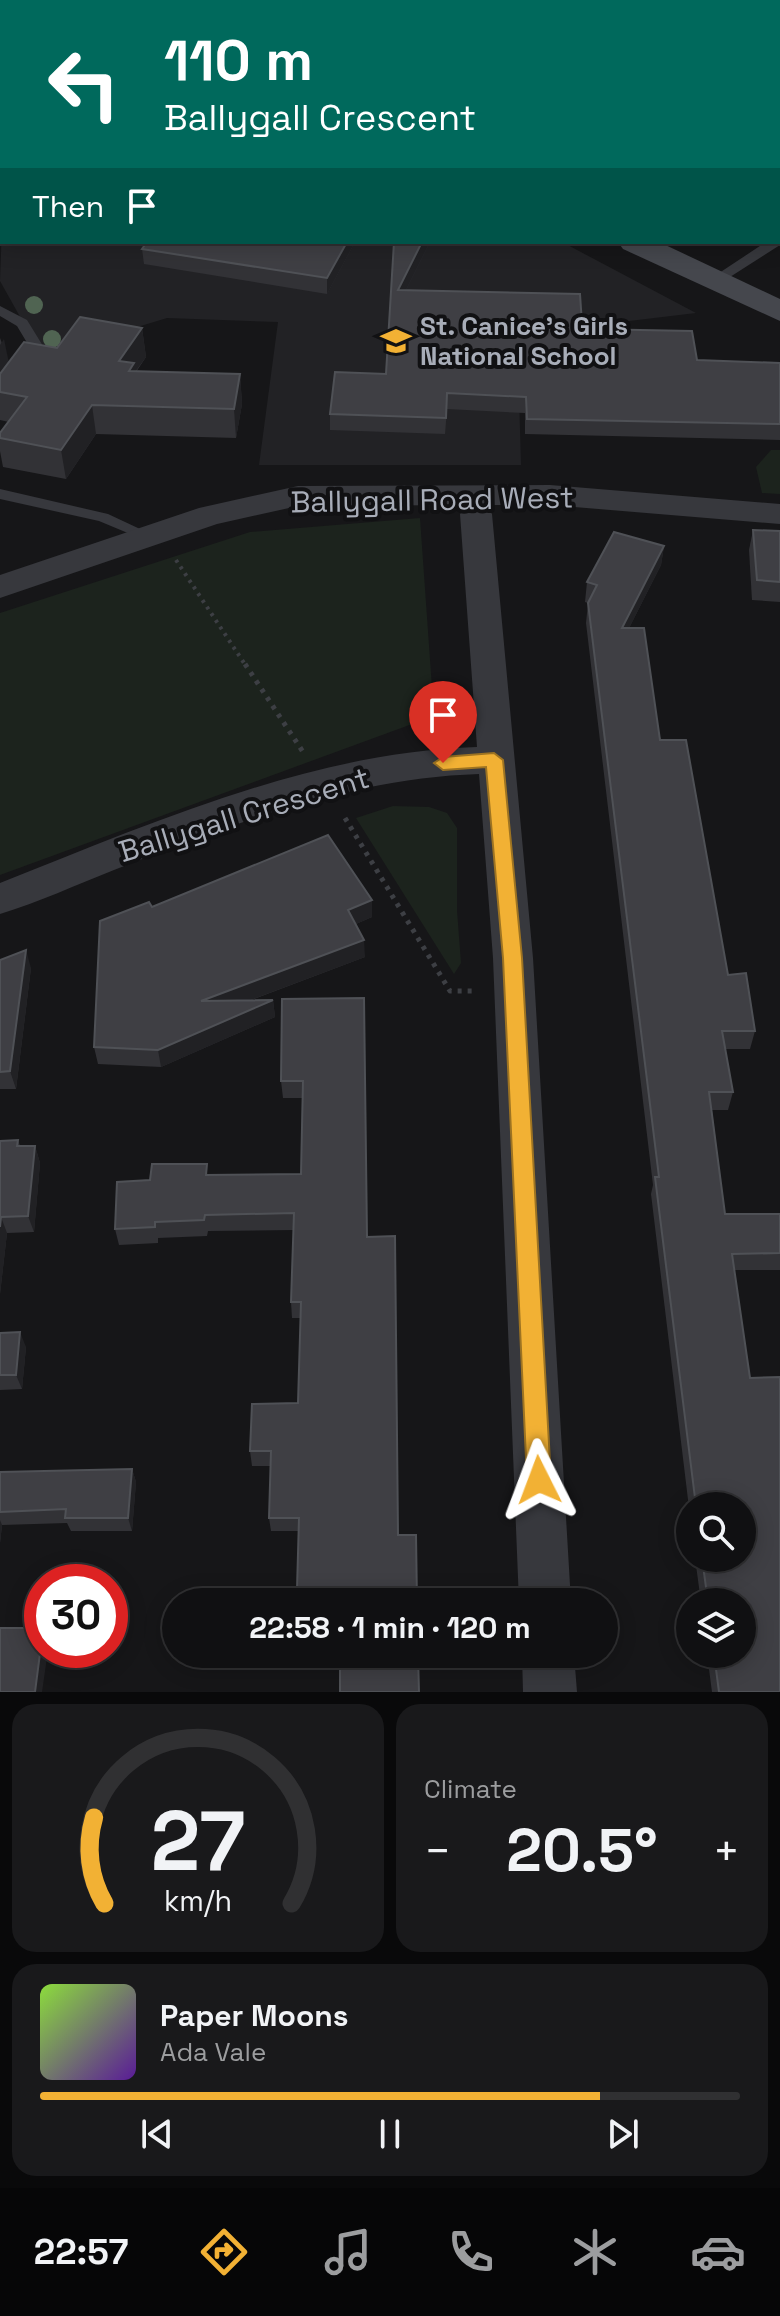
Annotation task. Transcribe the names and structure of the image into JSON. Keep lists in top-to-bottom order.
{
  "streets": {
    "street": ["Ballygall Road West", "Ballygall Crescent"]
  },
  "places": {
    "school or university": ["St. Canice's Girls National School"]
  },
  "page": {
    "turn": ["110 m", "Ballygall Crescent"],
    "then": "Then",
    "limit": "30",
    "trip": "22:58 · 1 min · 120 m",
    "tile": "Climate",
    "heat": ["−", "20.5°", "+"],
    "song": ["Paper Moons", "Ada Vale"],
    "tabs": "22:57",
    "gauge": ["27", "km/h"]
  }
}
